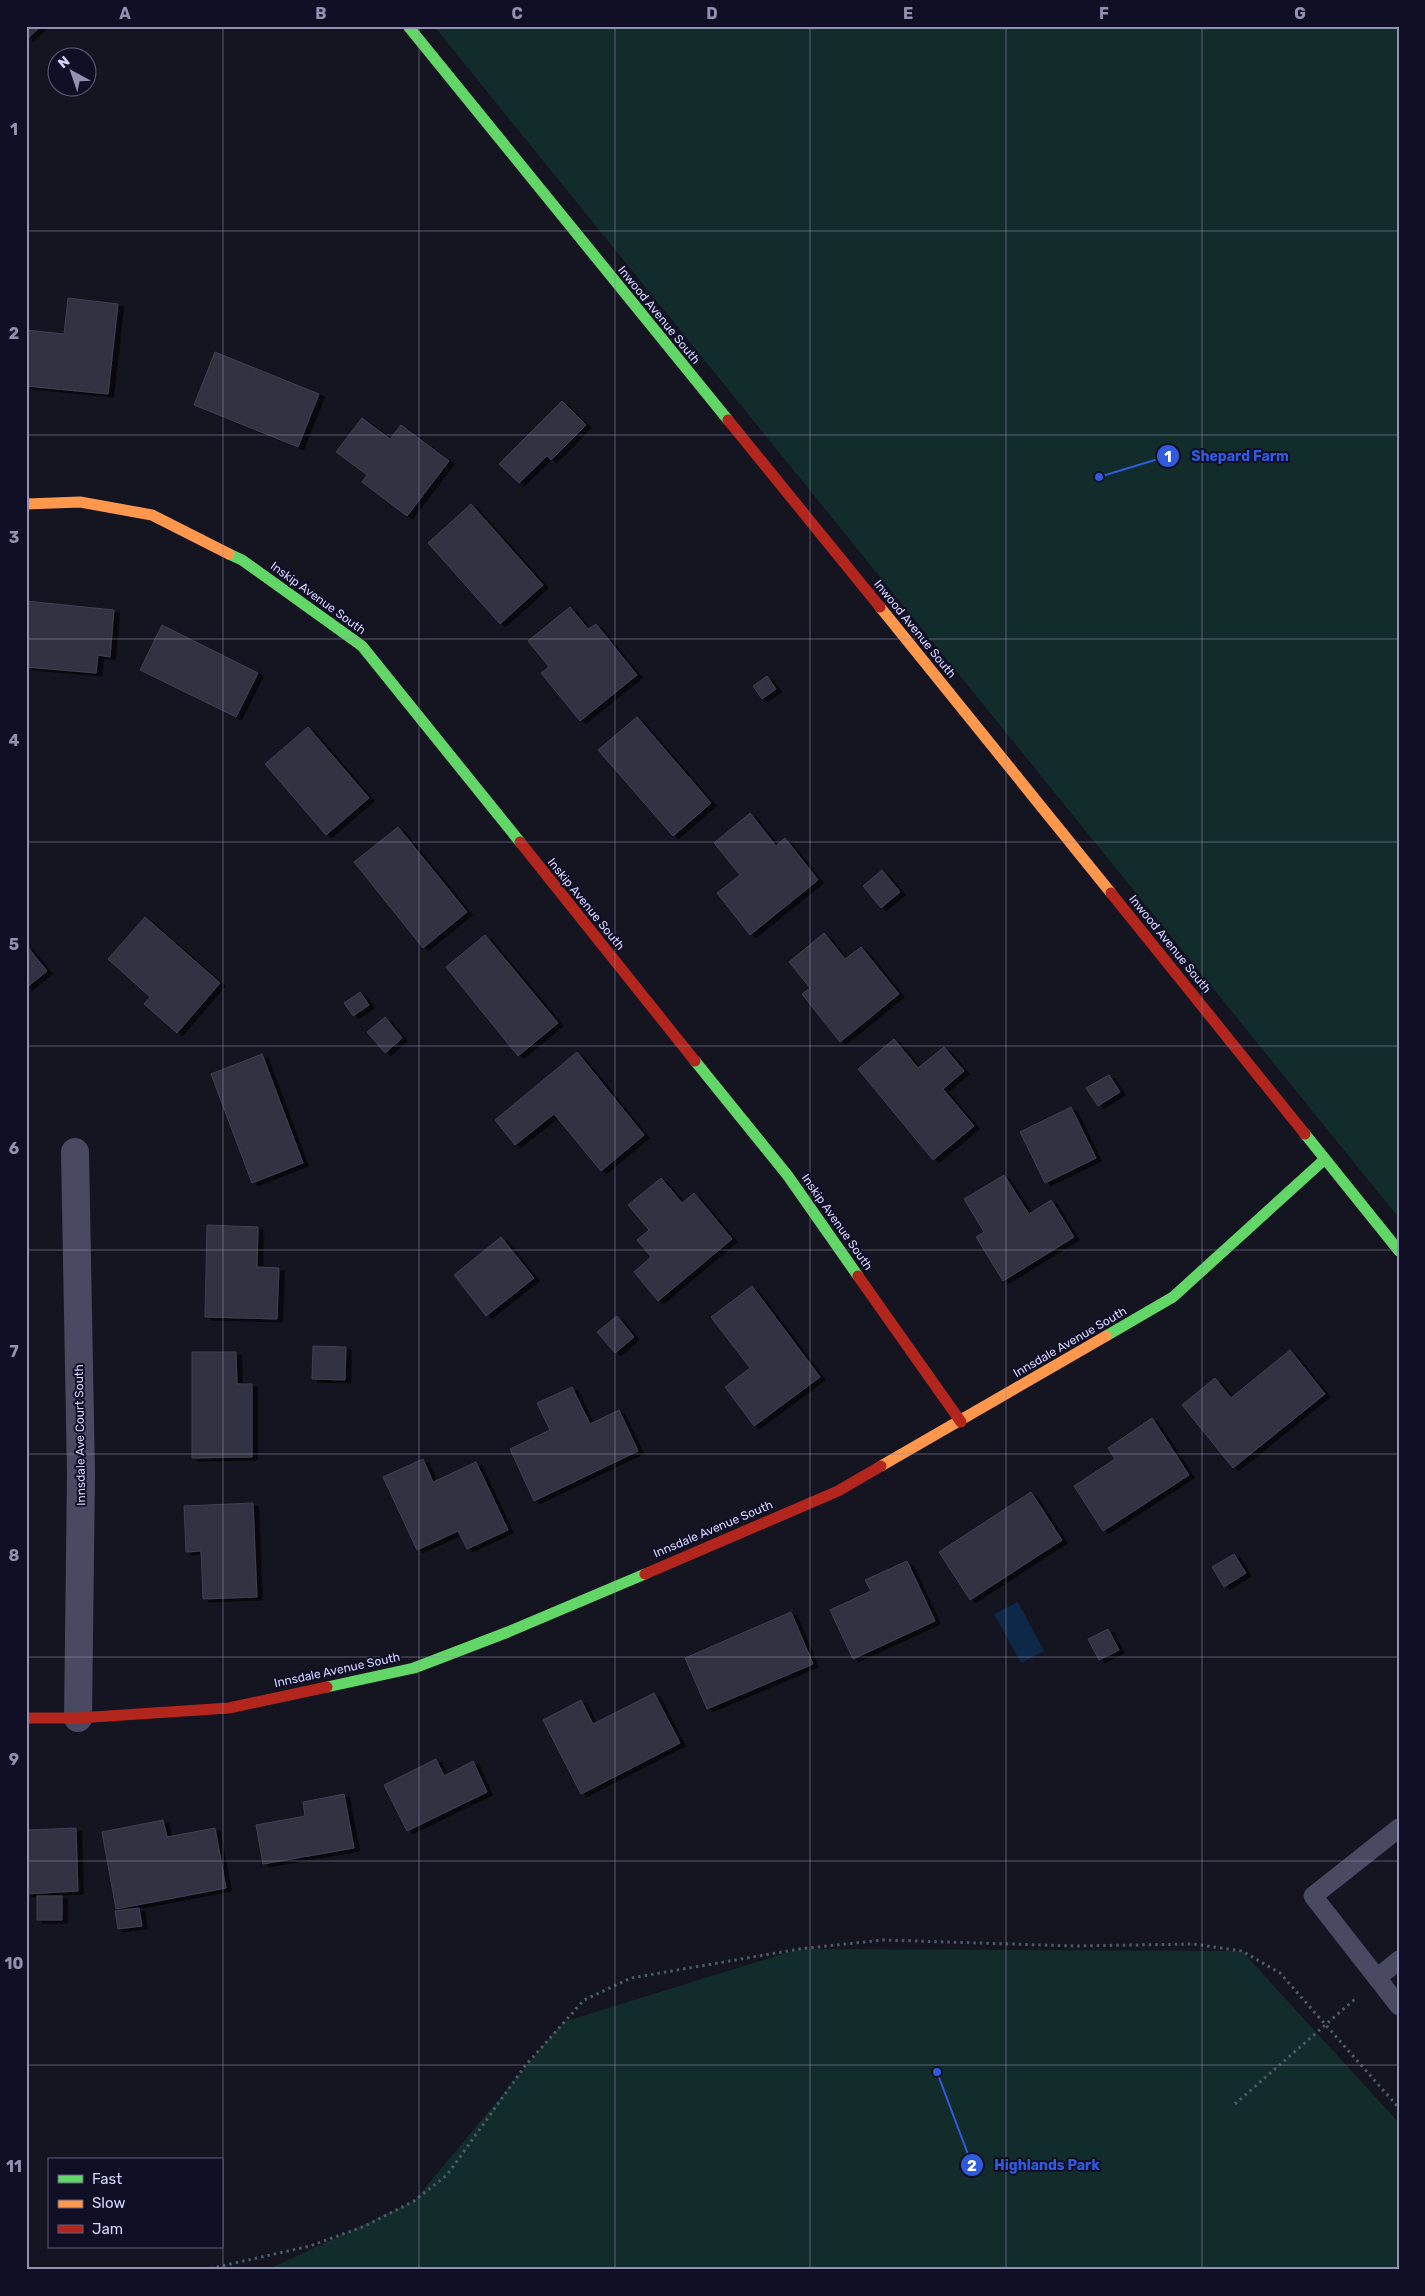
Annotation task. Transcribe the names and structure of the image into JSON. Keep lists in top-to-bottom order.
{
  "streets": {
    "street": [
      "Inwood Avenue South",
      "Inskip Avenue South",
      "Innsdale Avenue South",
      "Innsdale Ave Court South"
    ]
  },
  "crossings": [
    ["Inwood Avenue South", "Innsdale Avenue South"],
    ["Inskip Avenue South", "Innsdale Avenue South"],
    ["Innsdale Avenue South", "Innsdale Ave Court South"]
  ],
  "places": ["Shepard Farm", "Highlands Park"],
  "legend": ["Fast", "Slow", "Jam"],
  "north": "top left",
  "grid": {
    "columns": [
      "A",
      "B",
      "C",
      "D",
      "E",
      "F",
      "G"
    ],
    "rows": [
      "1",
      "2",
      "3",
      "4",
      "5",
      "6",
      "7",
      "8",
      "9",
      "10",
      "11"
    ]
  }
}
